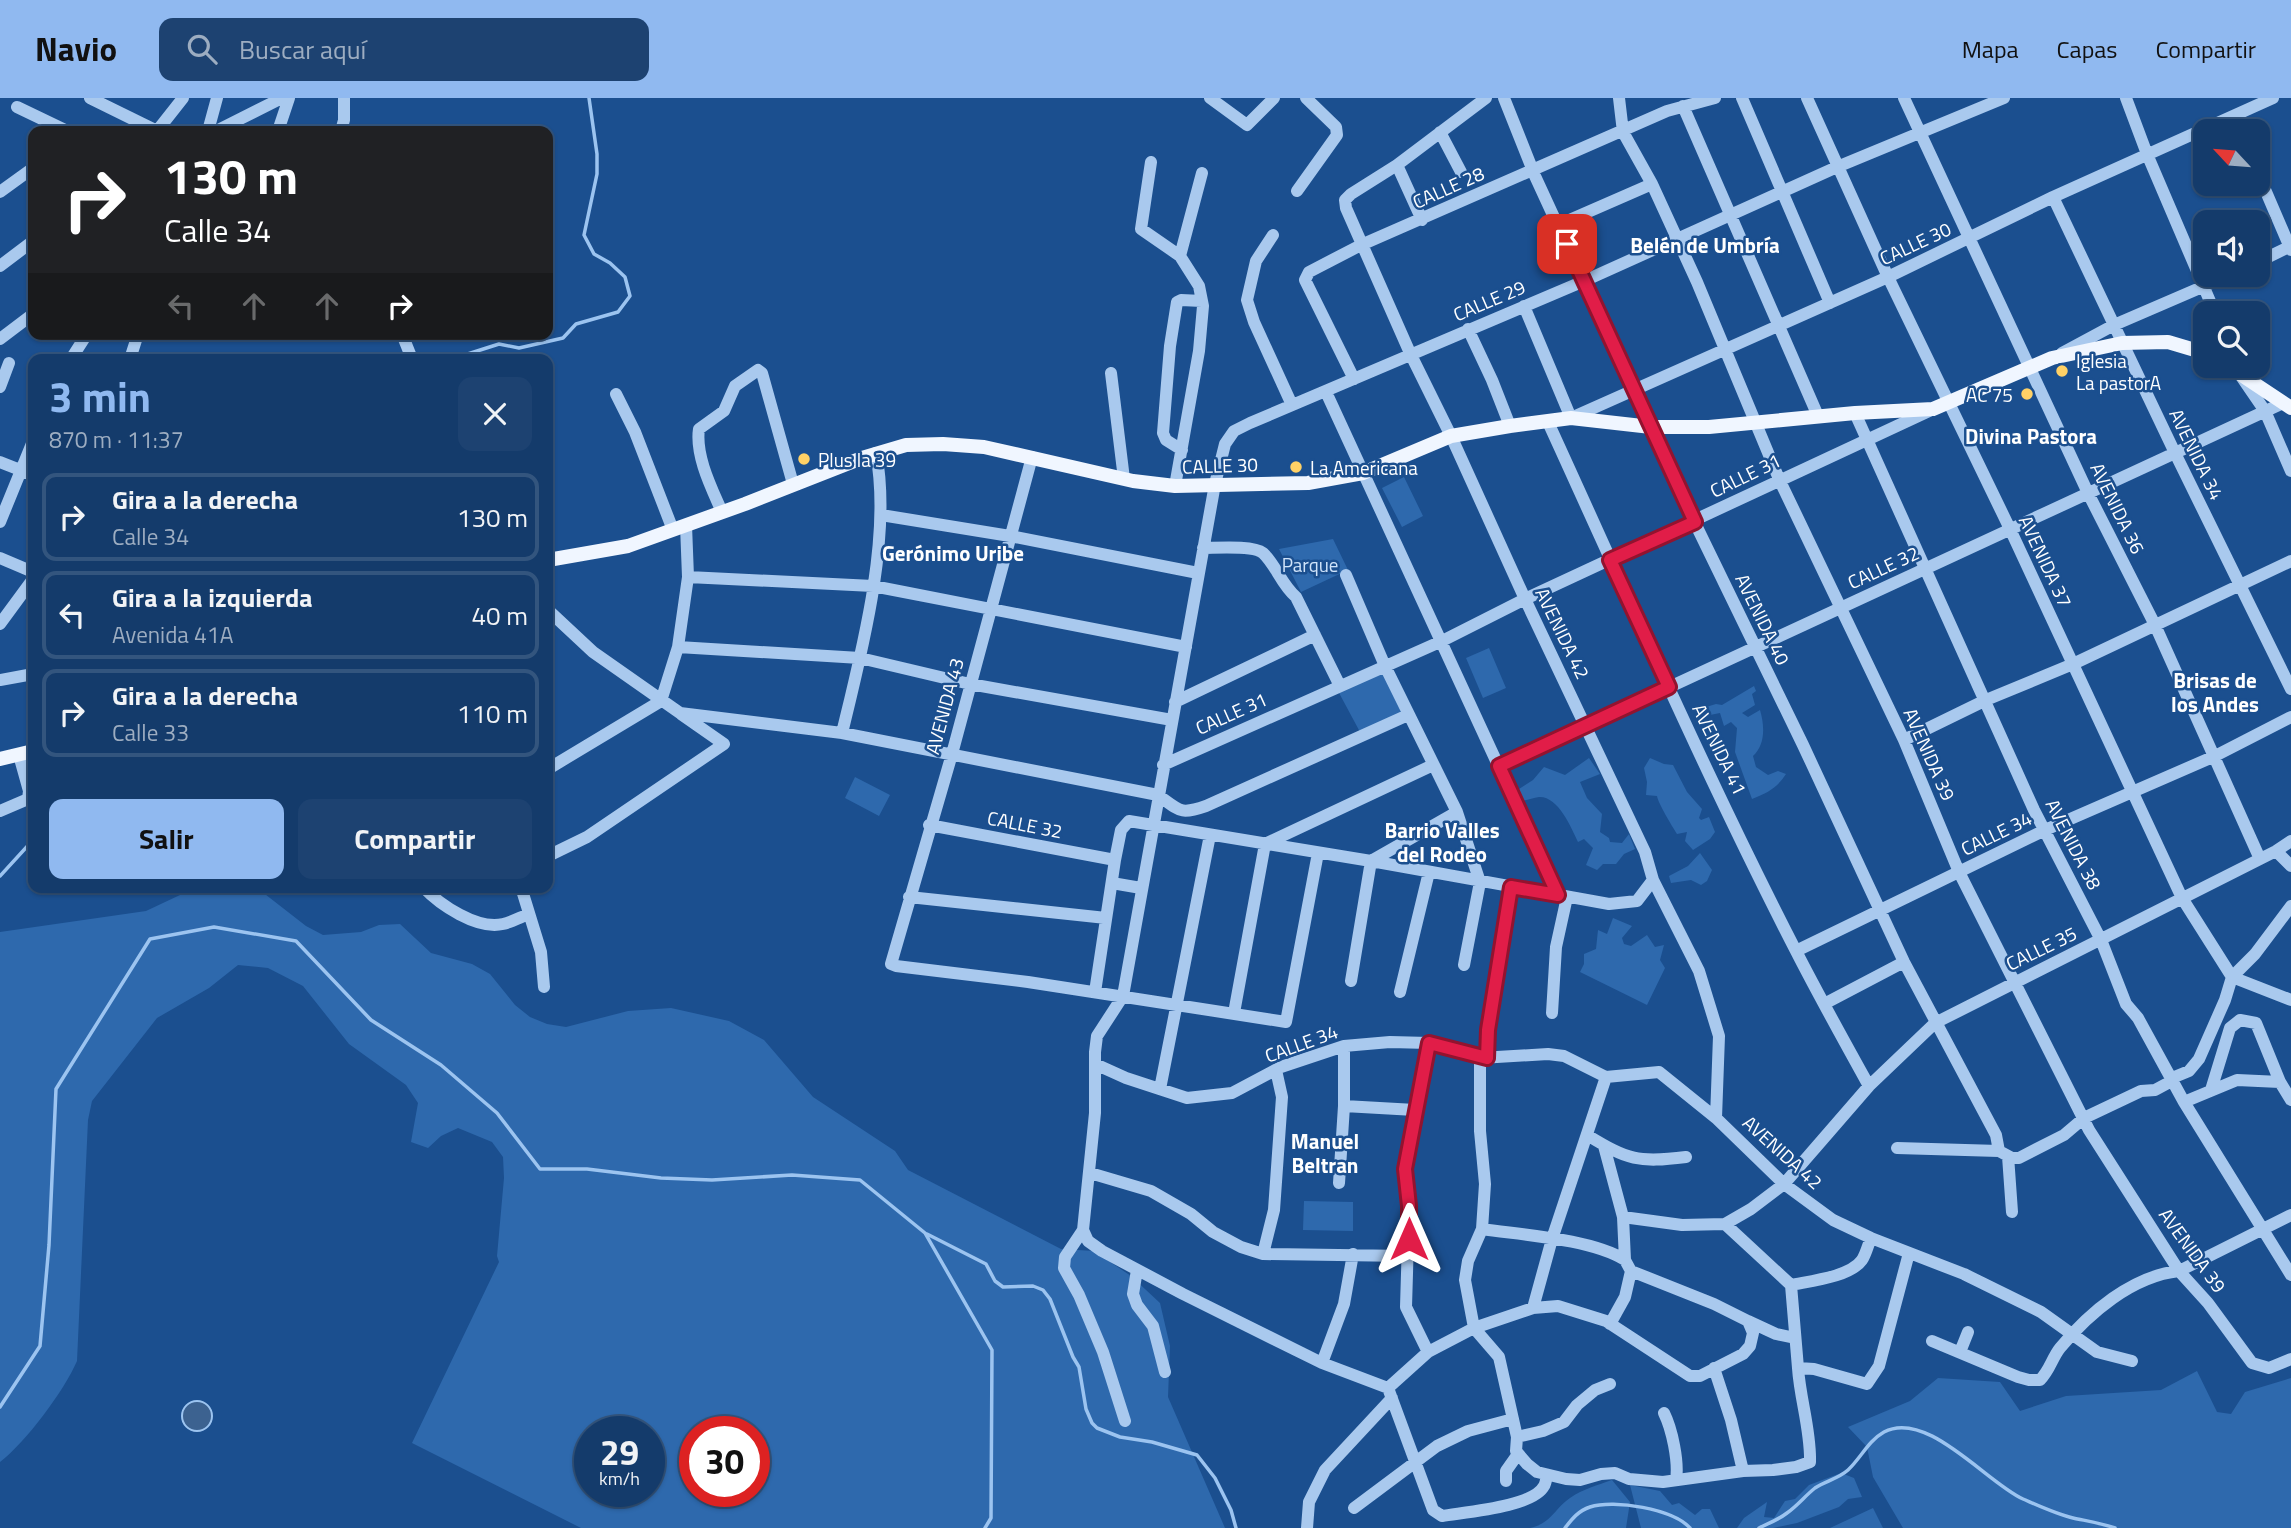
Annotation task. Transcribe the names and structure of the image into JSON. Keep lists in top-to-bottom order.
{
  "streets": {
    "main road": ["CALLE 30", "CALLE 31", "CALLE 32"],
    "street": [
      "CALLE 28",
      "CALLE 29",
      "AVENIDA 34",
      "AVENIDA 36",
      "AVENIDA 37",
      "AVENIDA 40",
      "AVENIDA 42",
      "AVENIDA 43",
      "AVENIDA 41",
      "AVENIDA 39",
      "CALLE 34",
      "AVENIDA 38",
      "CALLE 35"
    ]
  },
  "crossings": [
    ["CALLE 28", "CALLE 29"],
    ["CALLE 28", "AVENIDA 40"],
    ["CALLE 28", "AVENIDA 39"],
    ["CALLE 30", "CALLE 29"],
    ["CALLE 30", "AVENIDA 34"],
    ["CALLE 30", "CALLE 31"],
    ["CALLE 30", "AVENIDA 36"],
    ["CALLE 30", "AVENIDA 37"],
    ["CALLE 30", "AVENIDA 40"],
    ["CALLE 30", "AVENIDA 42"],
    ["CALLE 30", "AVENIDA 43"],
    ["CALLE 30", "AVENIDA 41"],
    ["CALLE 30", "AVENIDA 39"],
    ["CALLE 30", "AVENIDA 38"],
    ["CALLE 29", "CALLE 31"],
    ["CALLE 29", "AVENIDA 36"],
    ["CALLE 29", "AVENIDA 37"],
    ["CALLE 29", "AVENIDA 40"],
    ["CALLE 29", "AVENIDA 39"],
    ["CALLE 29", "CALLE 34"],
    ["AVENIDA 34", "CALLE 31"],
    ["AVENIDA 34", "CALLE 32"],
    ["CALLE 31", "AVENIDA 36"],
    ["CALLE 31", "AVENIDA 37"],
    ["CALLE 31", "AVENIDA 40"],
    ["CALLE 31", "AVENIDA 42"],
    ["CALLE 31", "AVENIDA 41"],
    ["CALLE 31", "AVENIDA 39"],
    ["CALLE 31", "AVENIDA 38"],
    ["AVENIDA 36", "CALLE 32"],
    ["AVENIDA 36", "CALLE 34"],
    ["AVENIDA 36", "CALLE 35"],
    ["AVENIDA 37", "CALLE 32"],
    ["AVENIDA 37", "CALLE 34"],
    ["AVENIDA 37", "CALLE 35"],
    ["CALLE 32", "AVENIDA 40"],
    ["CALLE 32", "AVENIDA 42"],
    ["CALLE 32", "AVENIDA 43"],
    ["CALLE 32", "AVENIDA 41"],
    ["CALLE 32", "AVENIDA 39"],
    ["CALLE 32", "AVENIDA 38"],
    ["AVENIDA 40", "CALLE 34"],
    ["AVENIDA 40", "CALLE 35"],
    ["AVENIDA 42", "CALLE 35"],
    ["AVENIDA 43", "CALLE 34"],
    ["AVENIDA 41", "CALLE 34"],
    ["AVENIDA 41", "CALLE 35"],
    ["AVENIDA 39", "CALLE 34"],
    ["AVENIDA 39", "CALLE 35"],
    ["CALLE 34", "AVENIDA 38"],
    ["AVENIDA 38", "CALLE 35"]
  ],
  "districts": [
    "Belén de Umbría",
    "Divina Pastora",
    "Gerónimo Uribe",
    "Brisas de los Andes",
    "Barrio Valles del Rodeo",
    "Manuel Beltran"
  ],
  "parks": ["Parque"],
  "places": [
    "Iglesia La pastorA",
    "AC 75",
    "Plus la 39",
    "La Americana"
  ],
  "north": "top left",
  "page": {
    "header": "Navio",
    "search": "Buscar aquí",
    "nav": ["Mapa", "Capas", "Compartir"],
    "turn": ["130 m", "Calle 34"],
    "heading": ["3 min", "870 m · 11:37"],
    "list": [
      {
        "name": "Gira a la derecha",
        "note": "Calle 34",
        "value": "130 m"
      },
      {
        "name": "Gira a la izquierda",
        "note": "Avenida 41A",
        "value": "40 m"
      },
      {
        "name": "Gira a la derecha",
        "note": "Calle 33",
        "value": "110 m"
      }
    ],
    "buttons": ["Salir", "Compartir"],
    "speed": "29 km/h",
    "limit": "30"
  }
}
